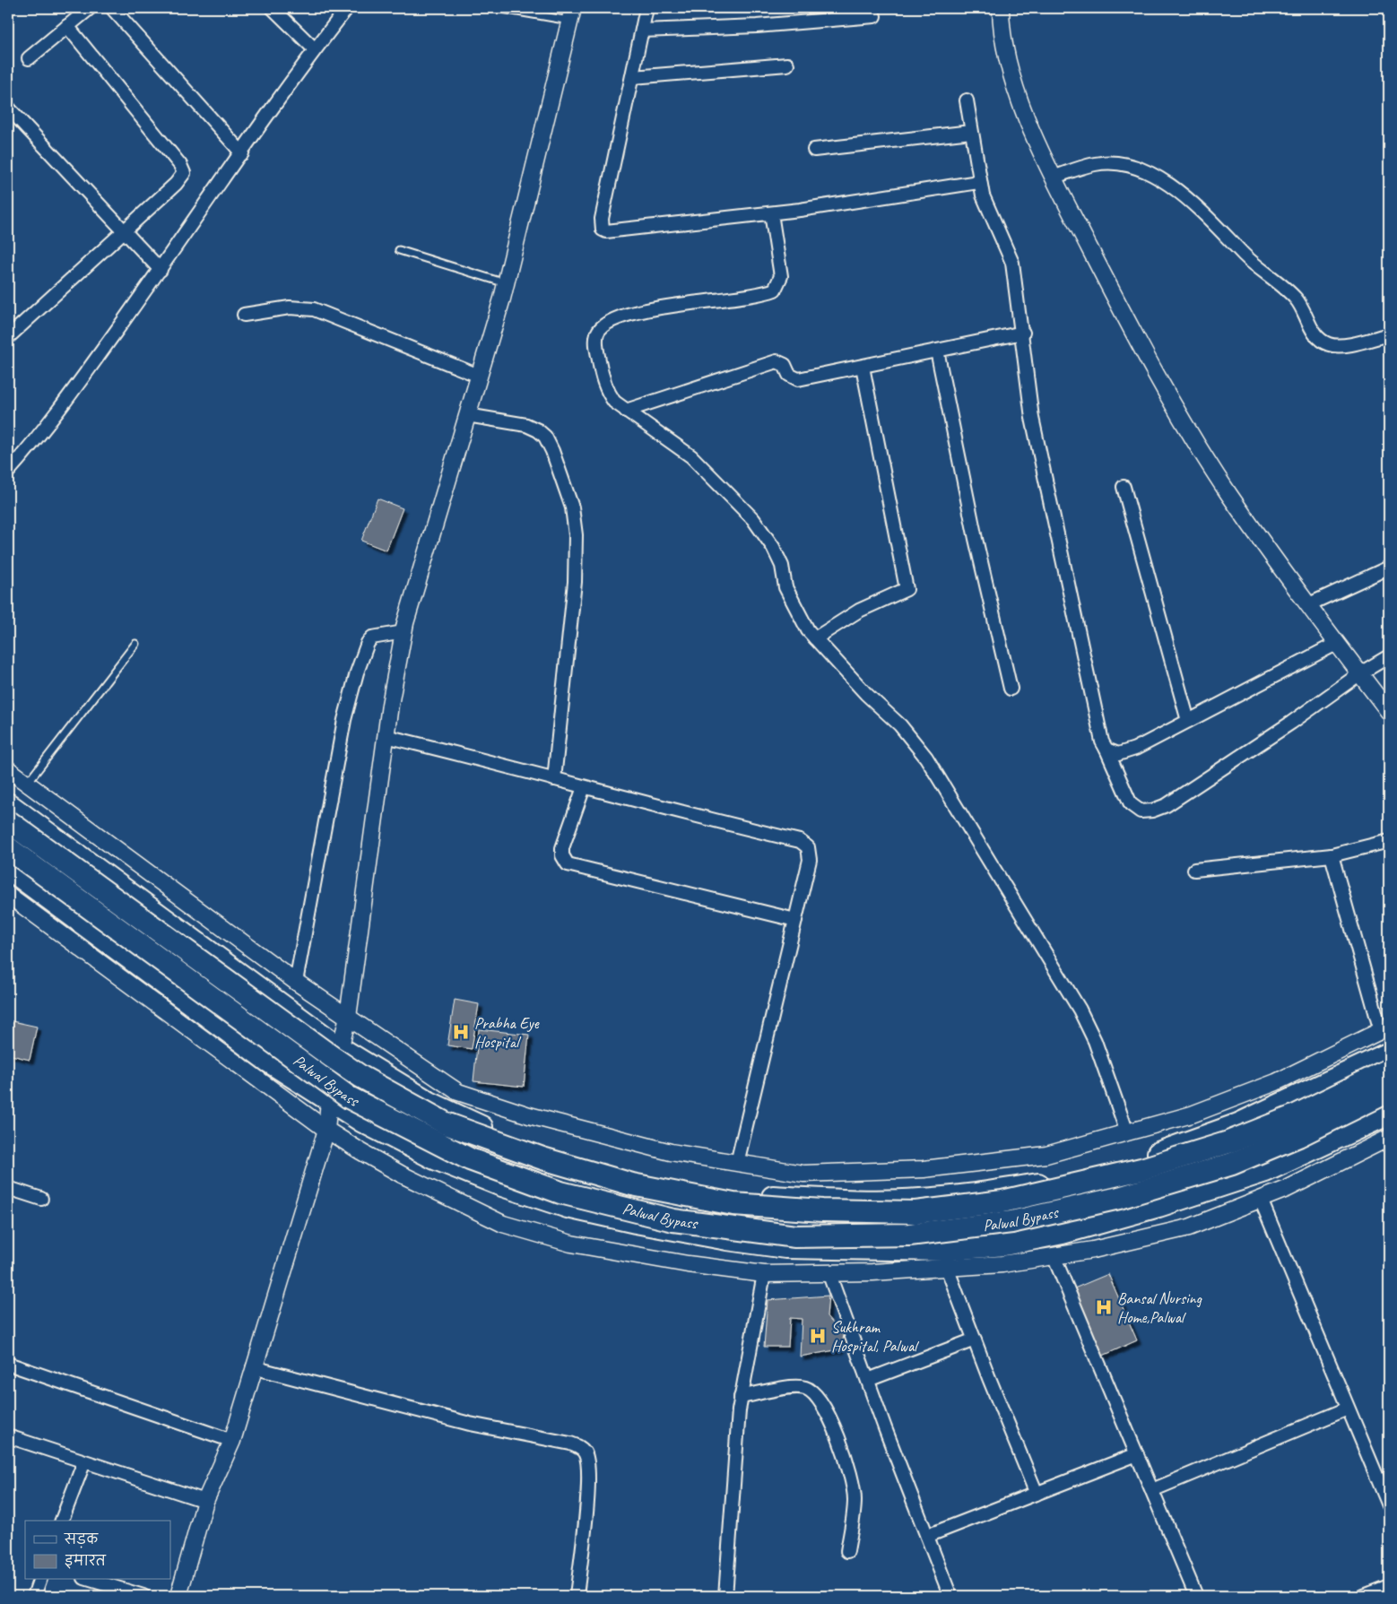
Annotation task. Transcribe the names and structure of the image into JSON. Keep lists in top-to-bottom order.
{
  "streets": {
    "highway": ["Palwal Bypass"]
  },
  "places": {
    "hospital": ["Prabha Eye Hospital", "Bansal Nursing Home,Palwal", "Sukhram Hospital, Palwal"]
  },
  "legend": ["सड़क", "इमारत"]
}
